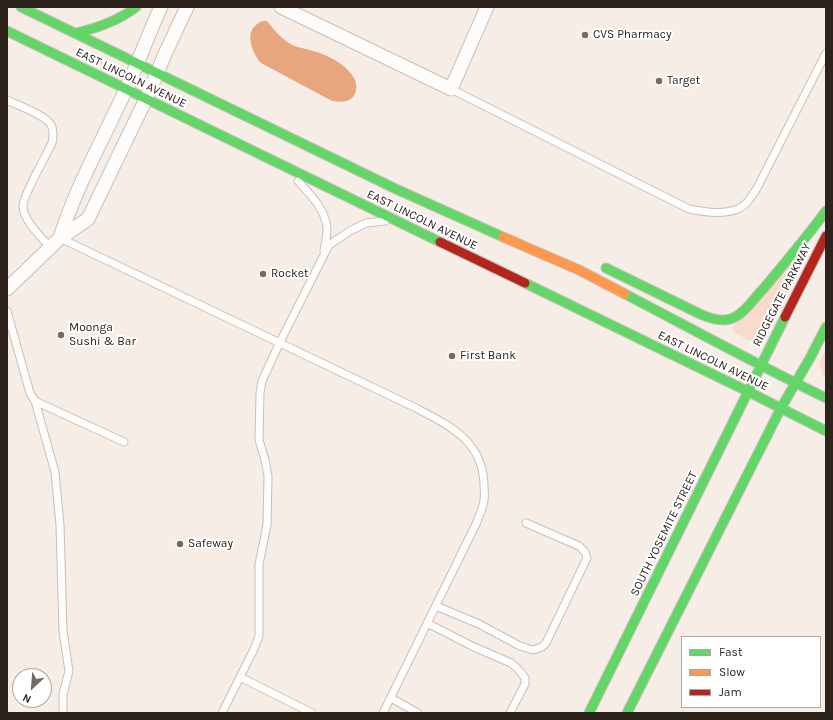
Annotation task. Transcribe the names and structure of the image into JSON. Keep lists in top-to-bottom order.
{
  "streets": {
    "main road": ["EAST LINCOLN AVENUE", "RIDGEGATE PARKWAY", "SOUTH YOSEMITE STREET"]
  },
  "crossings": [
    ["EAST LINCOLN AVENUE", "RIDGEGATE PARKWAY"],
    ["EAST LINCOLN AVENUE", "SOUTH YOSEMITE STREET"],
    ["RIDGEGATE PARKWAY", "SOUTH YOSEMITE STREET"]
  ],
  "places": [
    "CVS Pharmacy",
    "Target",
    "Rocket",
    "Moonga Sushi & Bar",
    "First Bank",
    "Safeway"
  ],
  "legend": ["Fast", "Slow", "Jam"],
  "north": "bottom left"
}
